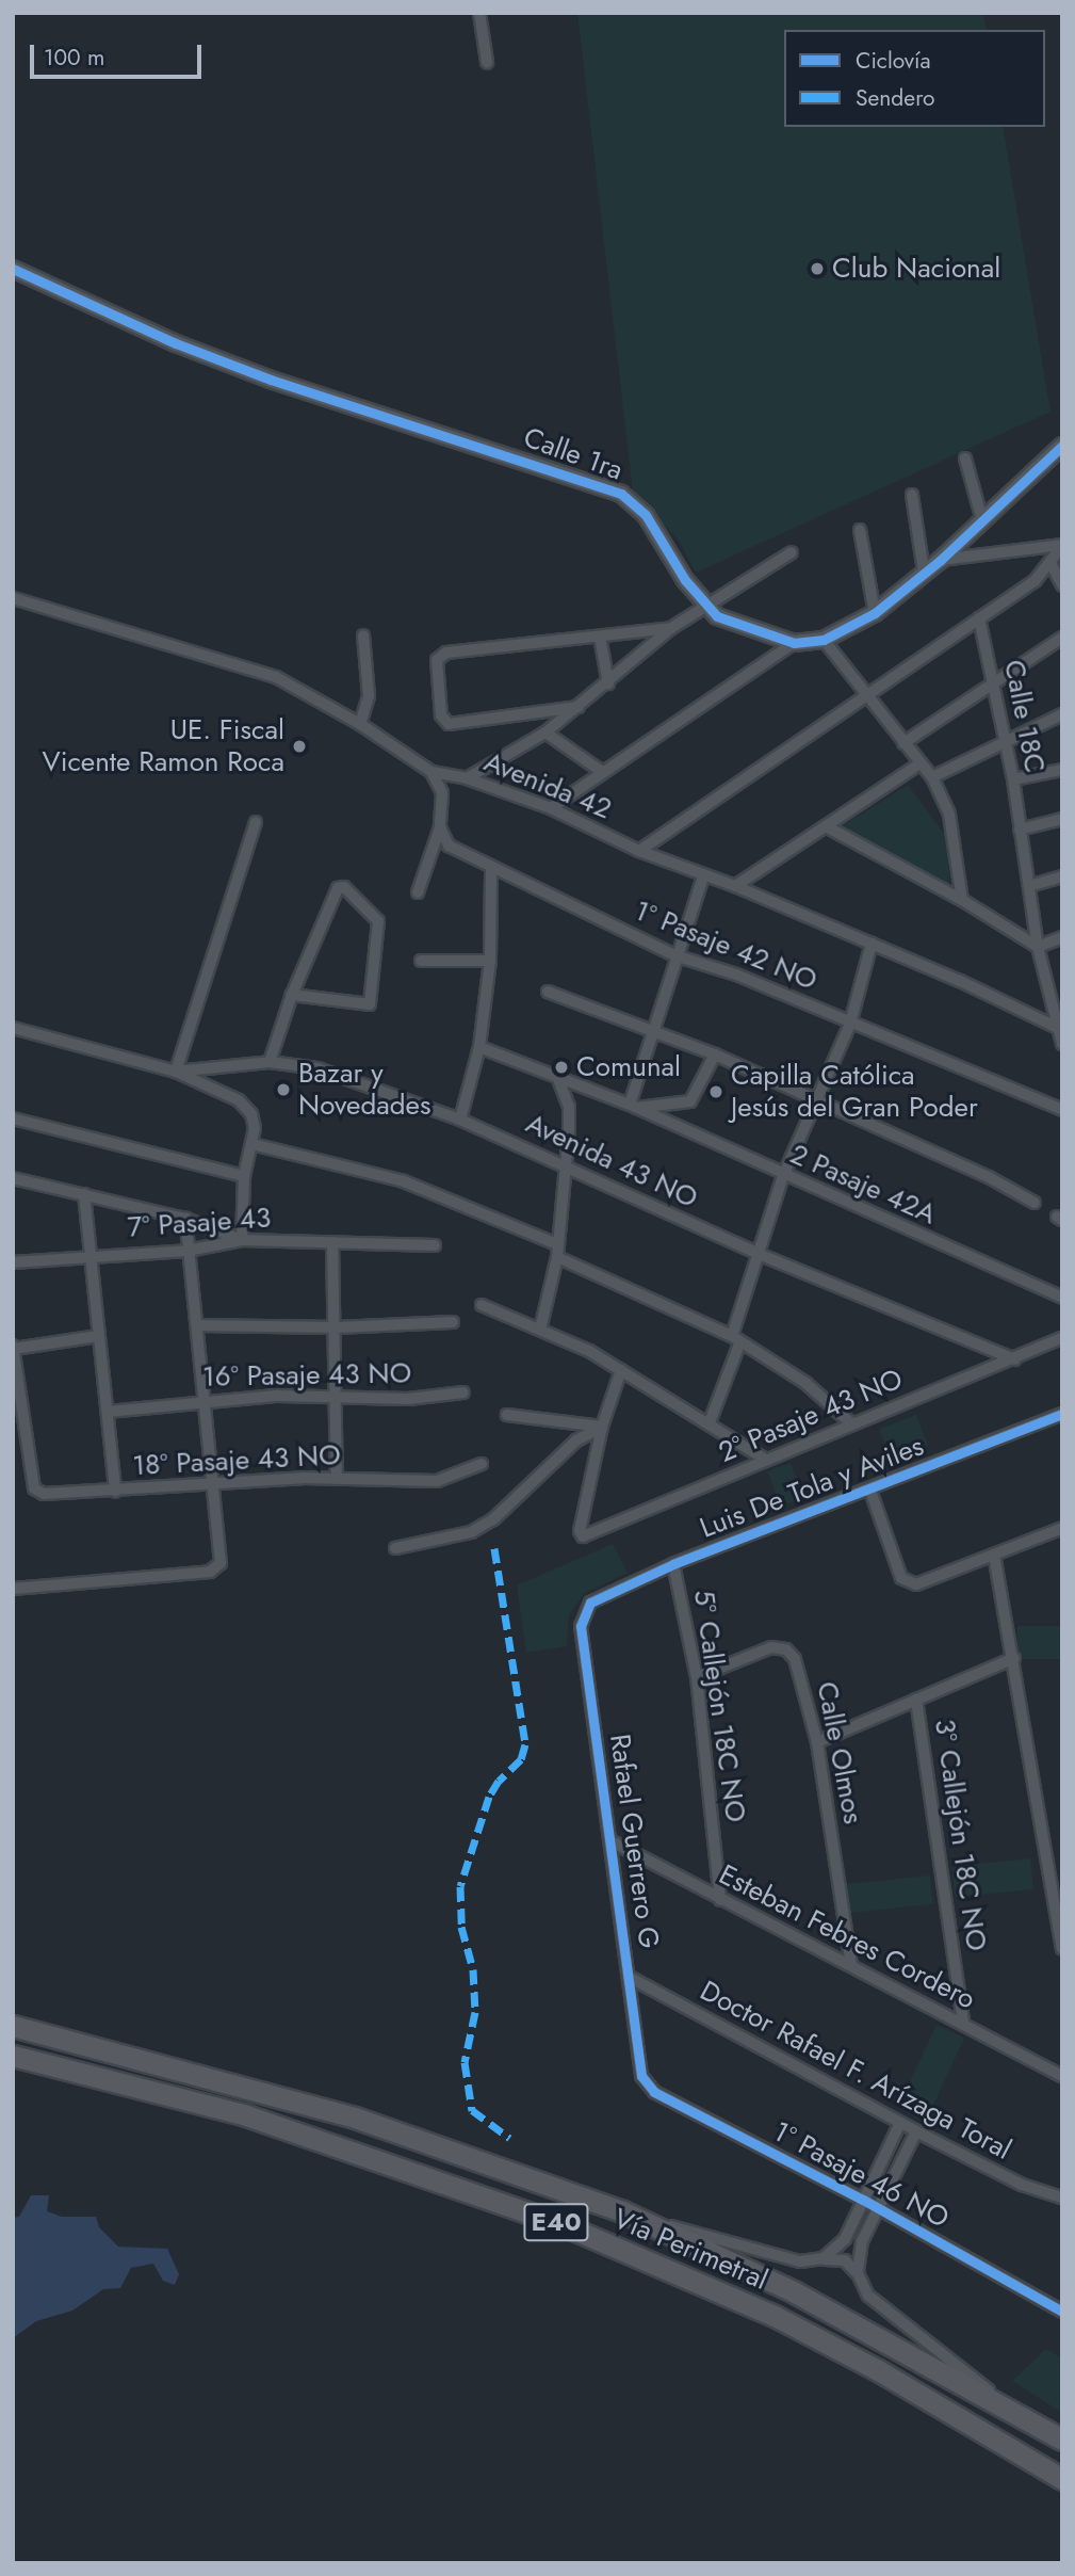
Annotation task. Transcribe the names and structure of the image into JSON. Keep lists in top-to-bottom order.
{
  "streets": {
    "highway": ["E40", "Vía Perimetral"],
    "street": [
      "Calle 1ra",
      "Calle 18C",
      "Avenida 42",
      "1° Pasaje 42 NO",
      "Avenida 43 NO",
      "2 Pasaje 42A",
      "7° Pasaje 43",
      "16° Pasaje 43 NO",
      "2° Pasaje 43 NO",
      "18° Pasaje 43 NO",
      "Luis De Tola y Aviles",
      "5° Callejón 18C NO",
      "Calle Olmos",
      "3° Callejón 18C NO",
      "Rafael Guerrero G",
      "Esteban Febres Cordero",
      "Doctor Rafael F. Arízaga Toral",
      "1° Pasaje 46 NO"
    ]
  },
  "crossings": [
    ["Calle 18C", "Avenida 42"],
    ["Avenida 43 NO", "7° Pasaje 43"],
    ["Avenida 43 NO", "2° Pasaje 43 NO"],
    ["Luis De Tola y Aviles", "5° Callejón 18C NO"],
    ["Luis De Tola y Aviles", "Rafael Guerrero G"],
    ["5° Callejón 18C NO", "Calle Olmos"],
    ["5° Callejón 18C NO", "Esteban Febres Cordero"],
    ["Calle Olmos", "Esteban Febres Cordero"],
    ["3° Callejón 18C NO", "Esteban Febres Cordero"],
    ["Rafael Guerrero G", "Esteban Febres Cordero"],
    ["Rafael Guerrero G", "Doctor Rafael F. Arízaga Toral"],
    ["Rafael Guerrero G", "1° Pasaje 46 NO"]
  ],
  "places": [
    "Club Nacional",
    "UE. Fiscal Vicente Ramon Roca",
    "Comunal",
    "Bazar y Novedades",
    "Capilla Católica Jesús del Gran Poder"
  ],
  "legend": ["Ciclovía", "Sendero"],
  "scale_bar": "100 m"
}
